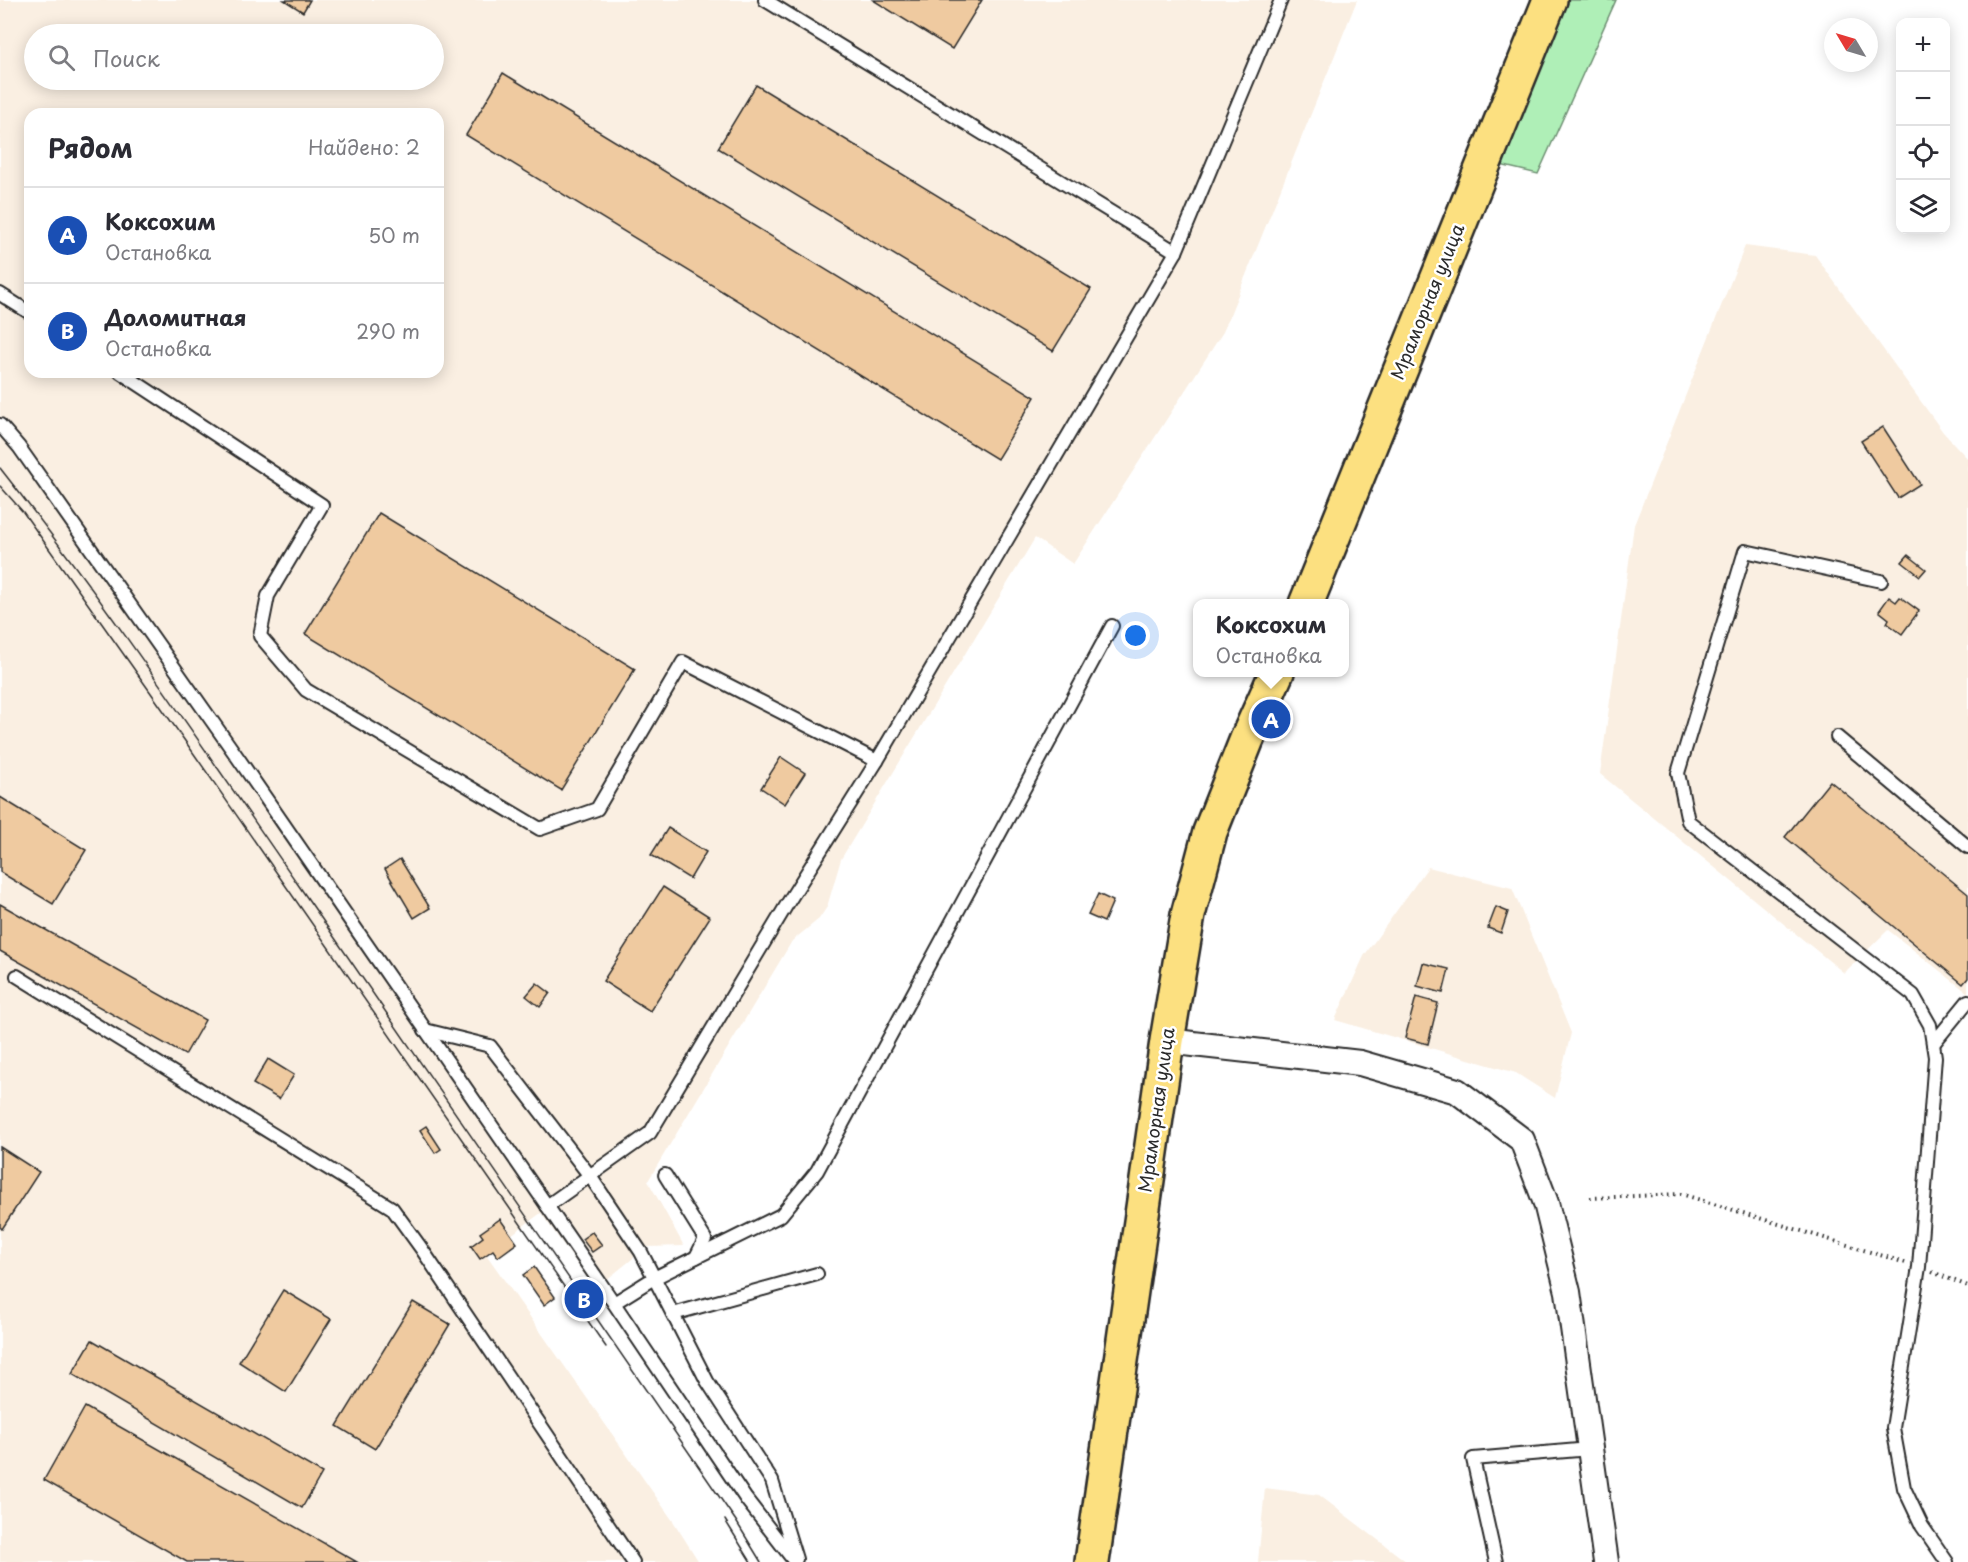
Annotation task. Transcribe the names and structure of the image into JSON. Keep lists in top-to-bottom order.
{
  "streets": {
    "main road": ["Мраморная улица"]
  },
  "north": "top left",
  "page": {
    "map_buttons": ["+", "−"],
    "search": "Поиск",
    "heading": ["Рядом", "Найдено: 2"],
    "list": [
      {
        "mark": "A",
        "name": "Коксохим",
        "note": "Остановка",
        "value": "50 m"
      },
      {
        "mark": "B",
        "name": "Доломитная",
        "note": "Остановка",
        "value": "290 m"
      }
    ],
    "popup": ["Коксохим", "Остановка"],
    "pins": ["A", "B"]
  }
}
